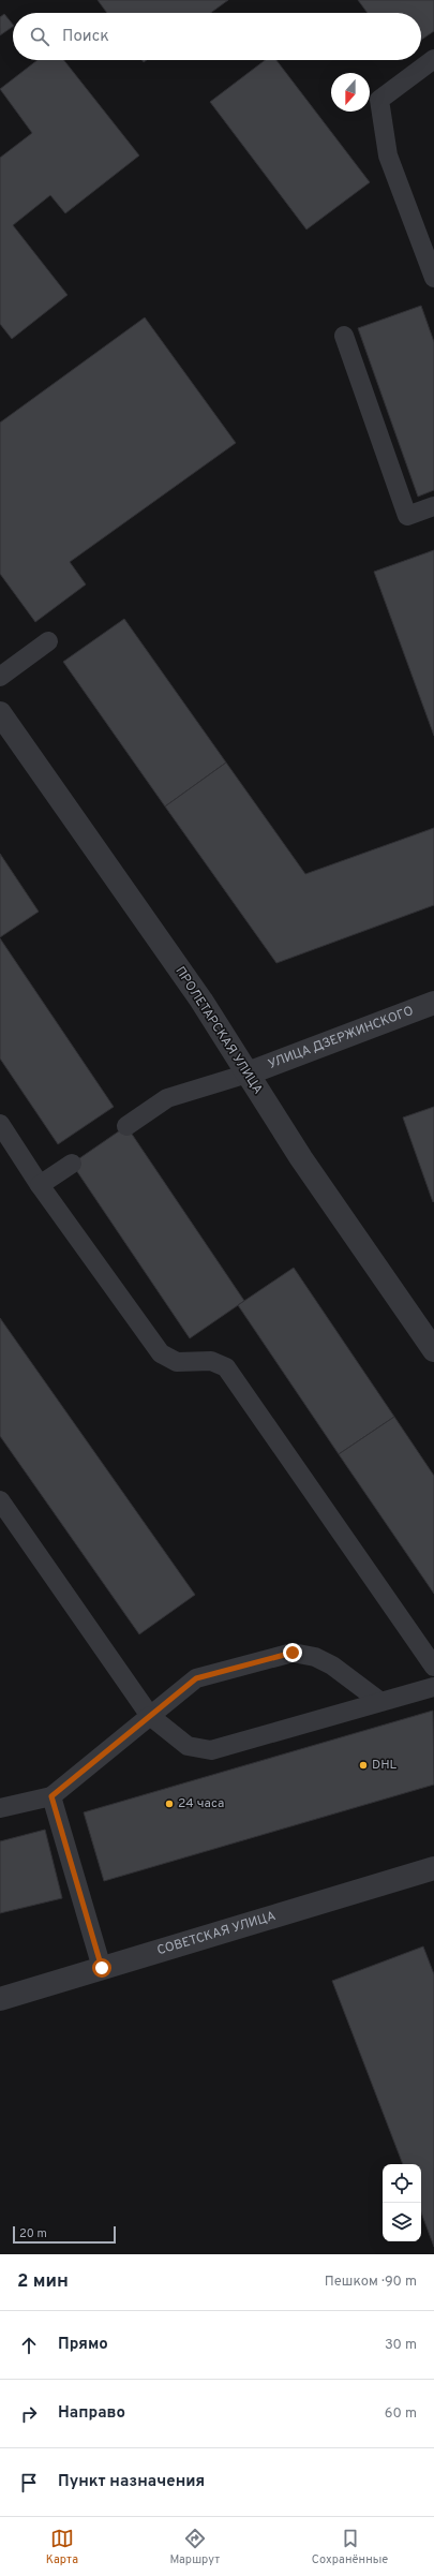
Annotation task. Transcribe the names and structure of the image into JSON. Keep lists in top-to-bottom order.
{
  "streets": {
    "street": ["ПРОЛЕТАРСКАЯ УЛИЦА", "УЛИЦА ДЗЕРЖИНСКОГО", "СОВЕТСКАЯ УЛИЦА"]
  },
  "crossings": [
    ["ПРОЛЕТАРСКАЯ УЛИЦА", "УЛИЦА ДЗЕРЖИНСКОГО"]
  ],
  "places": ["DHL", "24 часа"],
  "scale_bar": "20 m",
  "north": "bottom",
  "page": {
    "search": "Поиск",
    "scale": "20 m",
    "heading": ["2 мин", "Пешком · 90 m"],
    "list": [
      ["Прямо", "30 m"],
      ["Направо", "60 m"],
      "Пункт назначения"
    ],
    "nav": ["Карта", "Маршрут", "Сохранённые"]
  }
}
